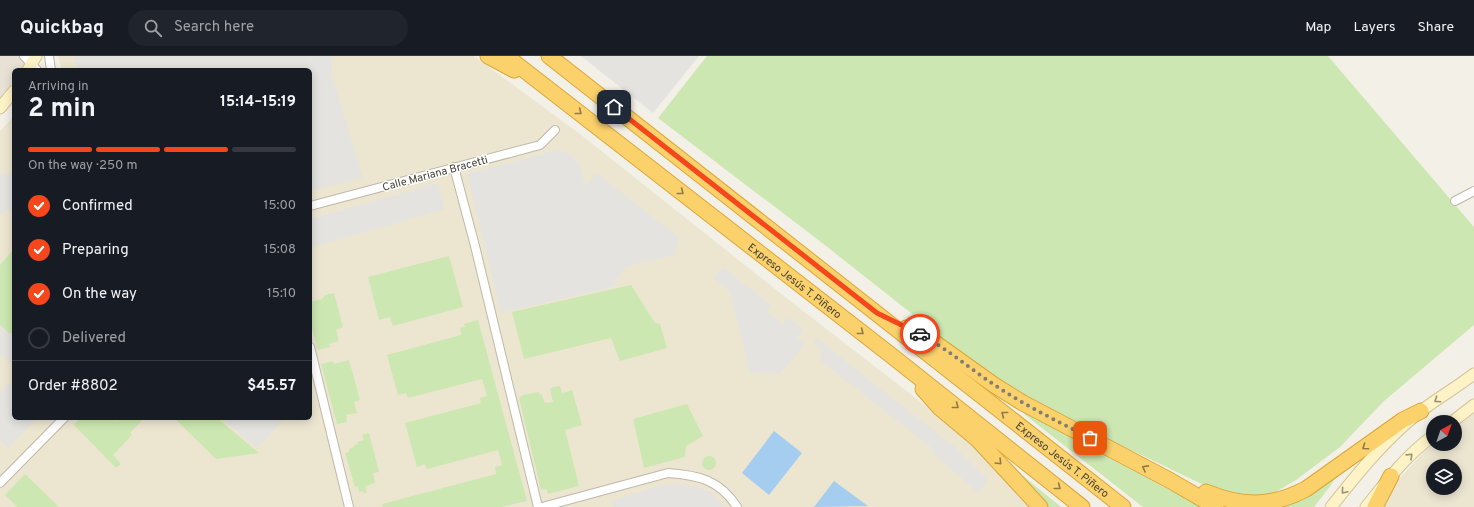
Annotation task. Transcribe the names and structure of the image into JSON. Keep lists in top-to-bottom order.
{
  "streets": {
    "highway": ["Expreso Jesús T. Piñero"],
    "street": ["Calle Mariana Bracetti"]
  },
  "north": "top right",
  "page": {
    "header": "Quickbag",
    "search": "Search here",
    "nav": ["Map", "Layers", "Share"],
    "heading": ["2 min", "Arriving in", "15:14–15:19"],
    "panel": ["Order #8802", "$45.57"],
    "bar": "On the way · 250 m",
    "list": [
      ["Confirmed", "15:00"],
      ["Preparing", "15:08"],
      ["On the way", "15:10"],
      "Delivered"
    ]
  }
}
